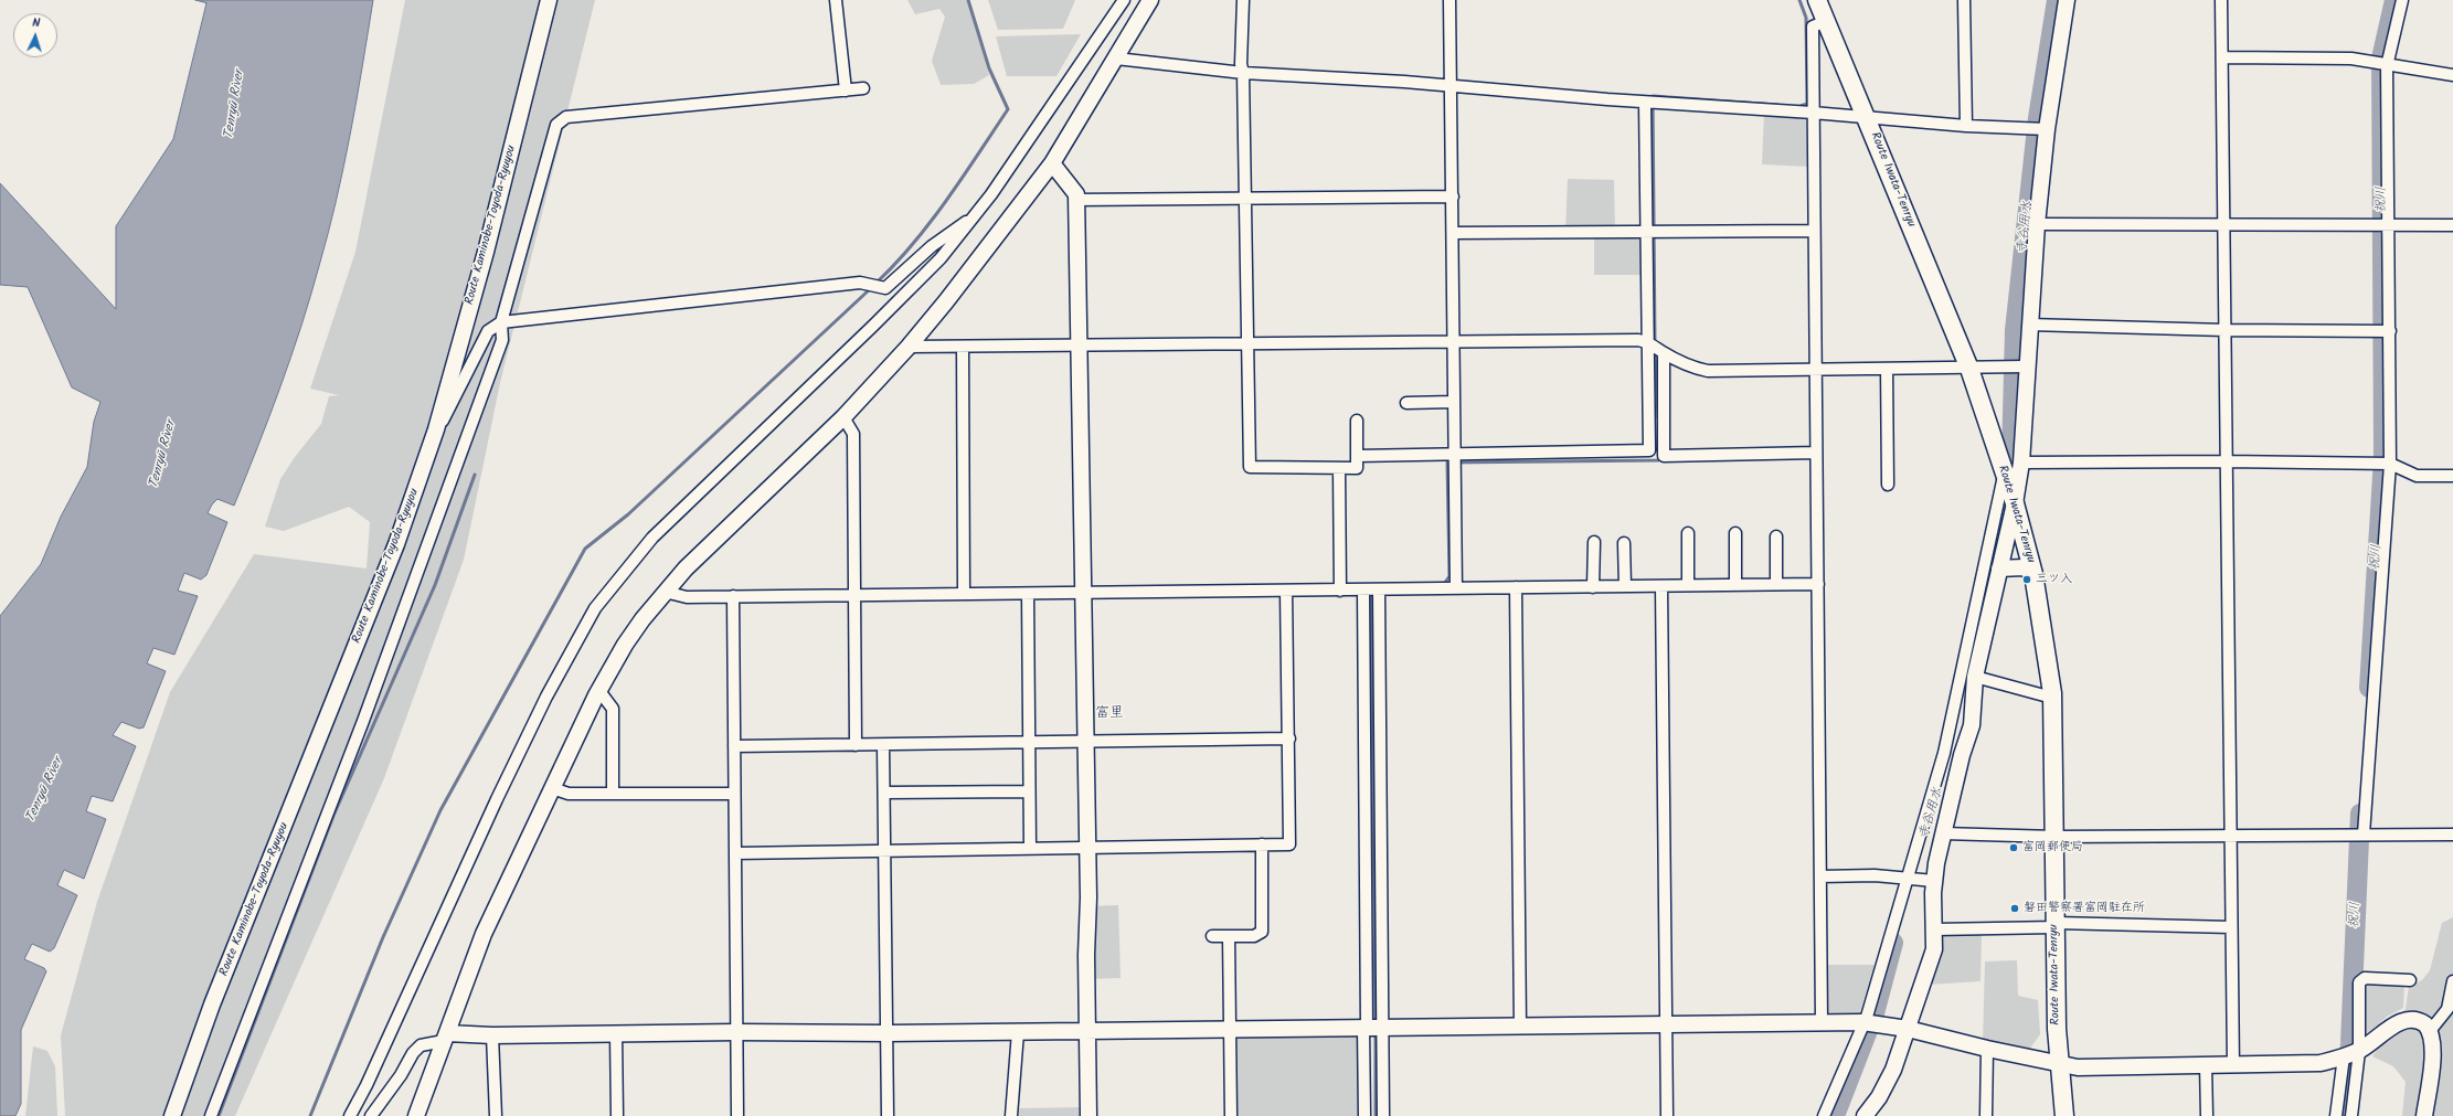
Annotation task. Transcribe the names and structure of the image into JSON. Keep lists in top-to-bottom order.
{
  "streets": {
    "main road": ["Route Iwata-Tenryu"],
    "street": ["Route Kaminobe-Toyoda-Ryuyou"]
  },
  "districts": ["富里"],
  "water": ["Tenryū River", "祝川", "寺谷用水"],
  "places": ["三ツ入", "富岡郵便局", "磐田警察署富岡駐在所"],
  "north": "top"
}
